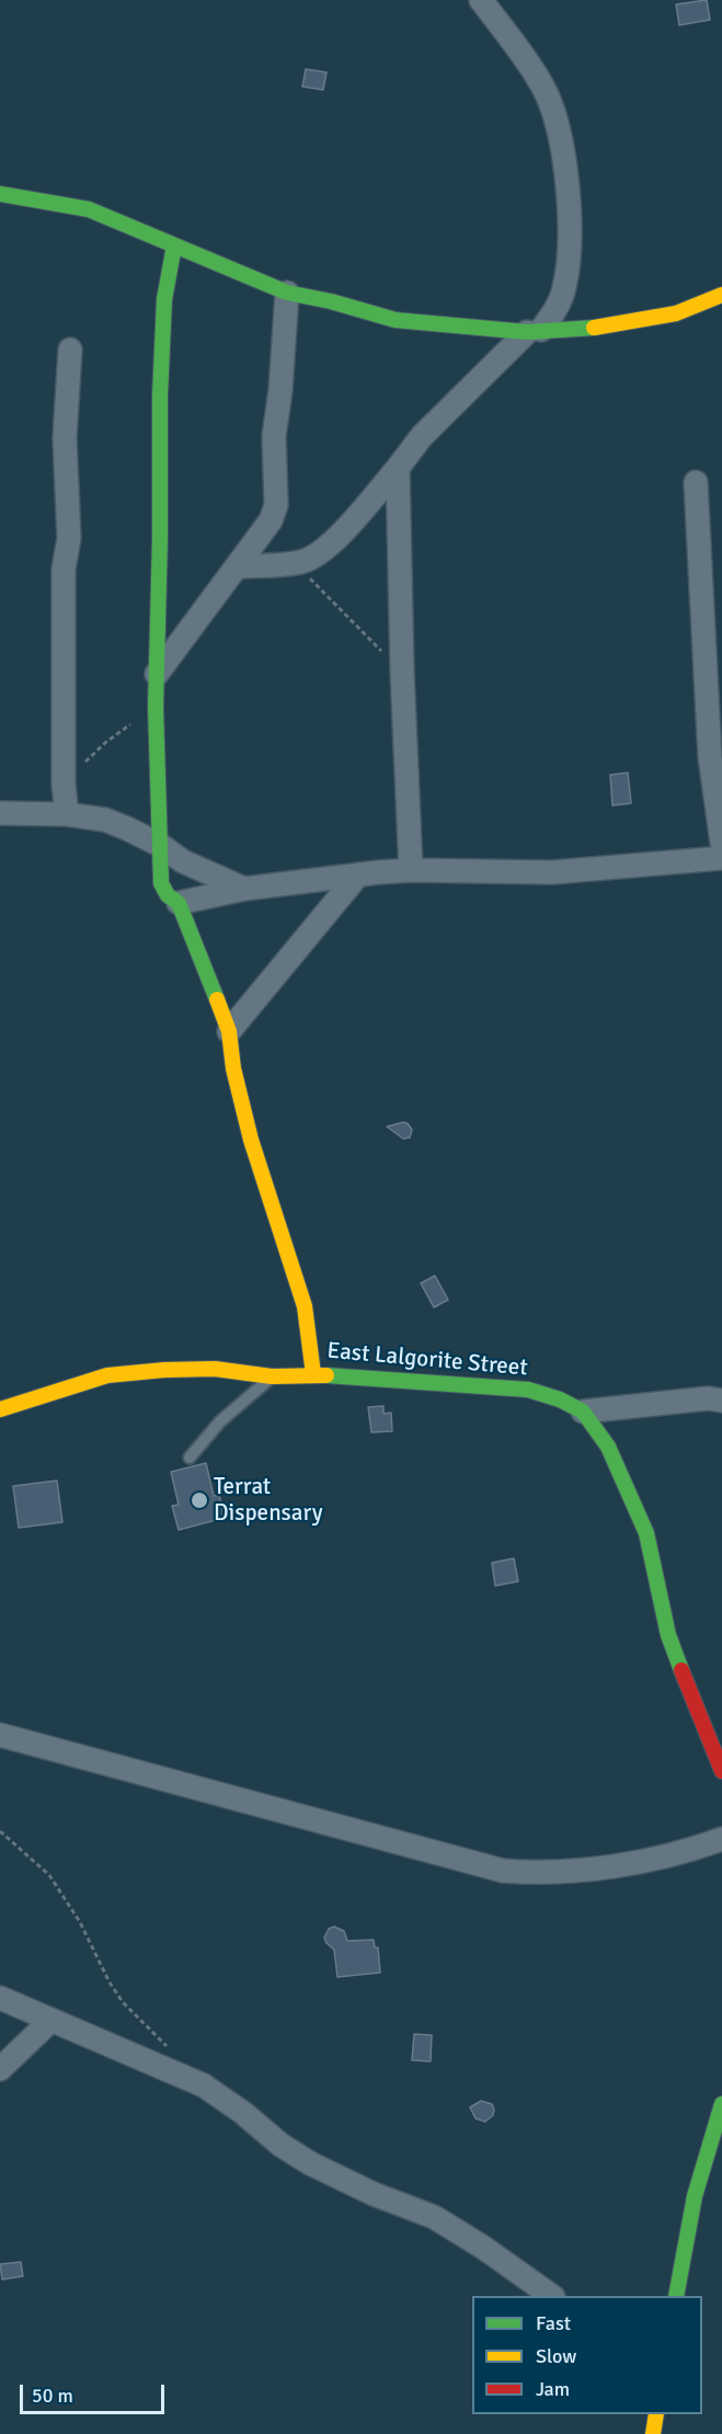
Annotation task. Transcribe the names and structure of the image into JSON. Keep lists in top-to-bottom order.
{
  "streets": {
    "street": ["East Lalgorite Street"]
  },
  "places": ["Terrat Dispensary"],
  "legend": ["Fast", "Slow", "Jam"],
  "scale_bar": "50 m"
}
